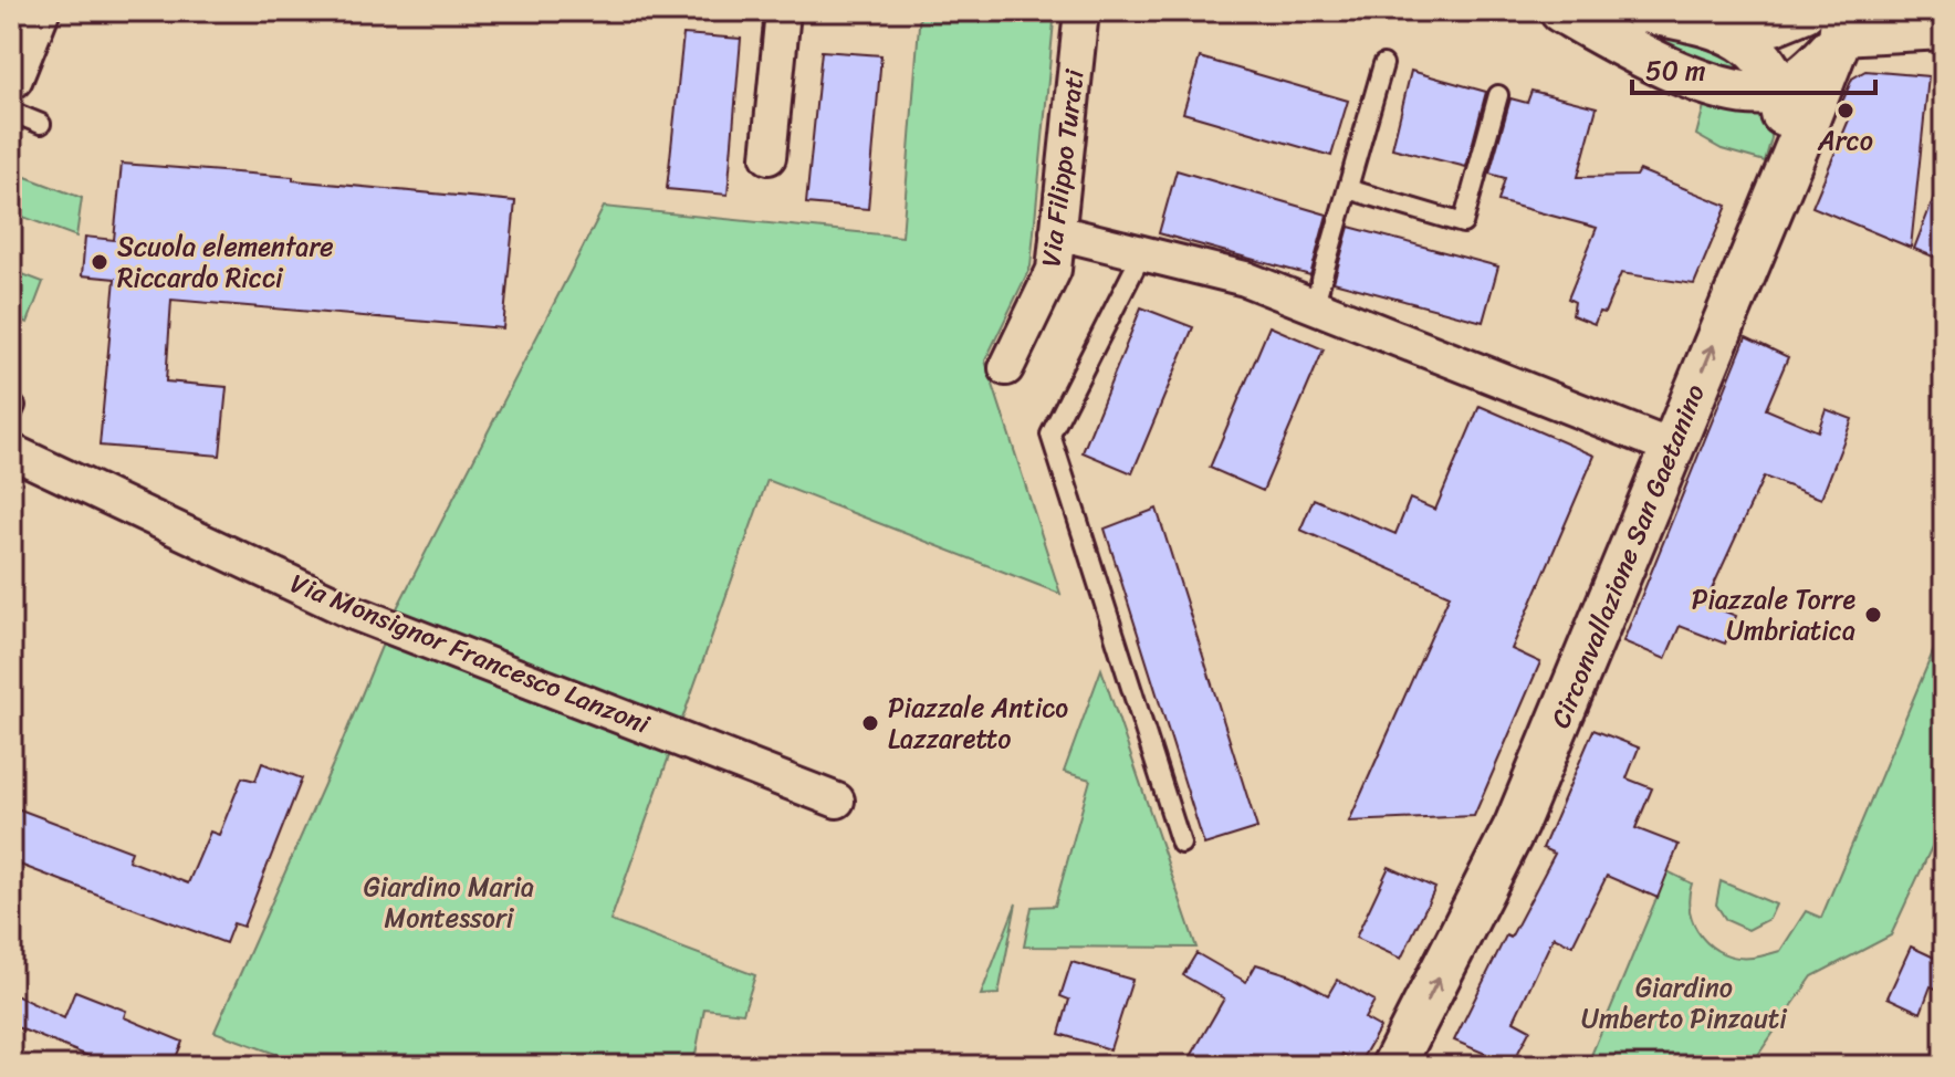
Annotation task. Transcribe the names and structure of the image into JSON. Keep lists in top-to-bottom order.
{
  "streets": {
    "street": ["Via Filippo Turati", "Circonvallazione San Gaetanino", "Via Monsignor Francesco Lanzoni"]
  },
  "one_way": ["Circonvallazione San Gaetanino"],
  "parks": ["Giardino Maria Montessori", "Giardino Umberto Pinzauti"],
  "places": [
    "Arco",
    "Scuola elementare Riccardo Ricci",
    "Piazzale Torre Umbriatica",
    "Piazzale Antico Lazzaretto"
  ],
  "scale_bar": "50 m"
}
